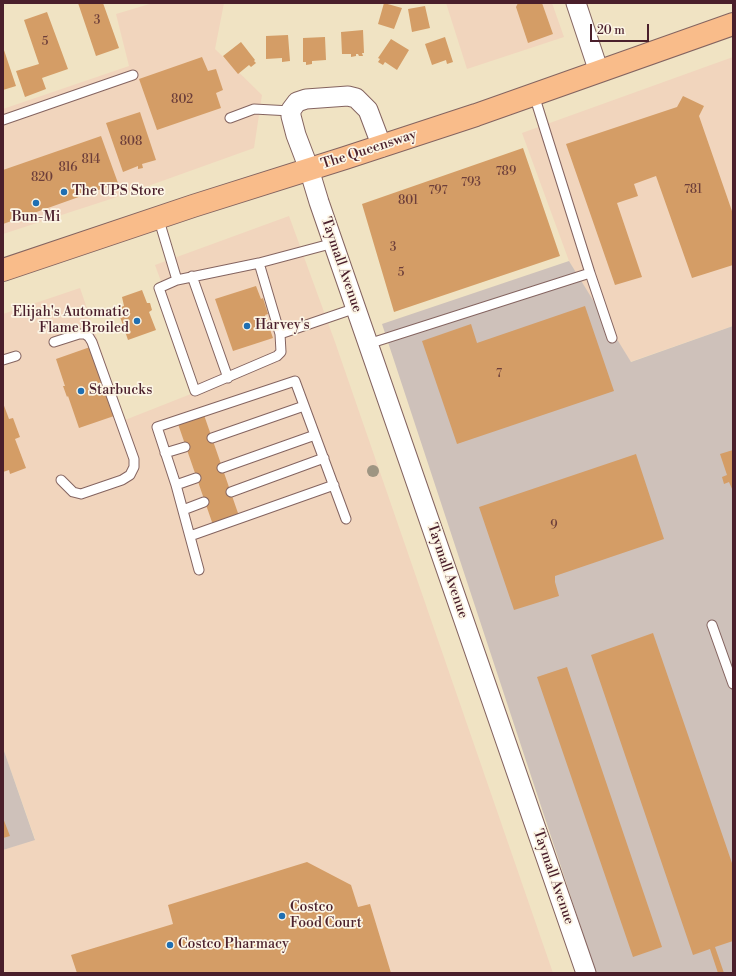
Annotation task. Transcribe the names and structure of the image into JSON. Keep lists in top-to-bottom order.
{
  "streets": {
    "main road": ["The Queensway"],
    "street": ["Taymall Avenue"]
  },
  "crossings": [
    ["The Queensway", "Taymall Avenue"]
  ],
  "places": [
    "The UPS Store",
    "Bun-Mi",
    "Elijah's Automatic Flame Broiled",
    "Harvey's",
    "Starbucks",
    "Costco Food Court",
    "Costco Pharmacy"
  ],
  "house_numbers": [
    "3",
    "5",
    "802",
    "808",
    "814",
    "816",
    "789",
    "820",
    "793",
    "781",
    "797",
    "801",
    "3",
    "5",
    "7",
    "9"
  ],
  "scale_bar": "20 m"
}
